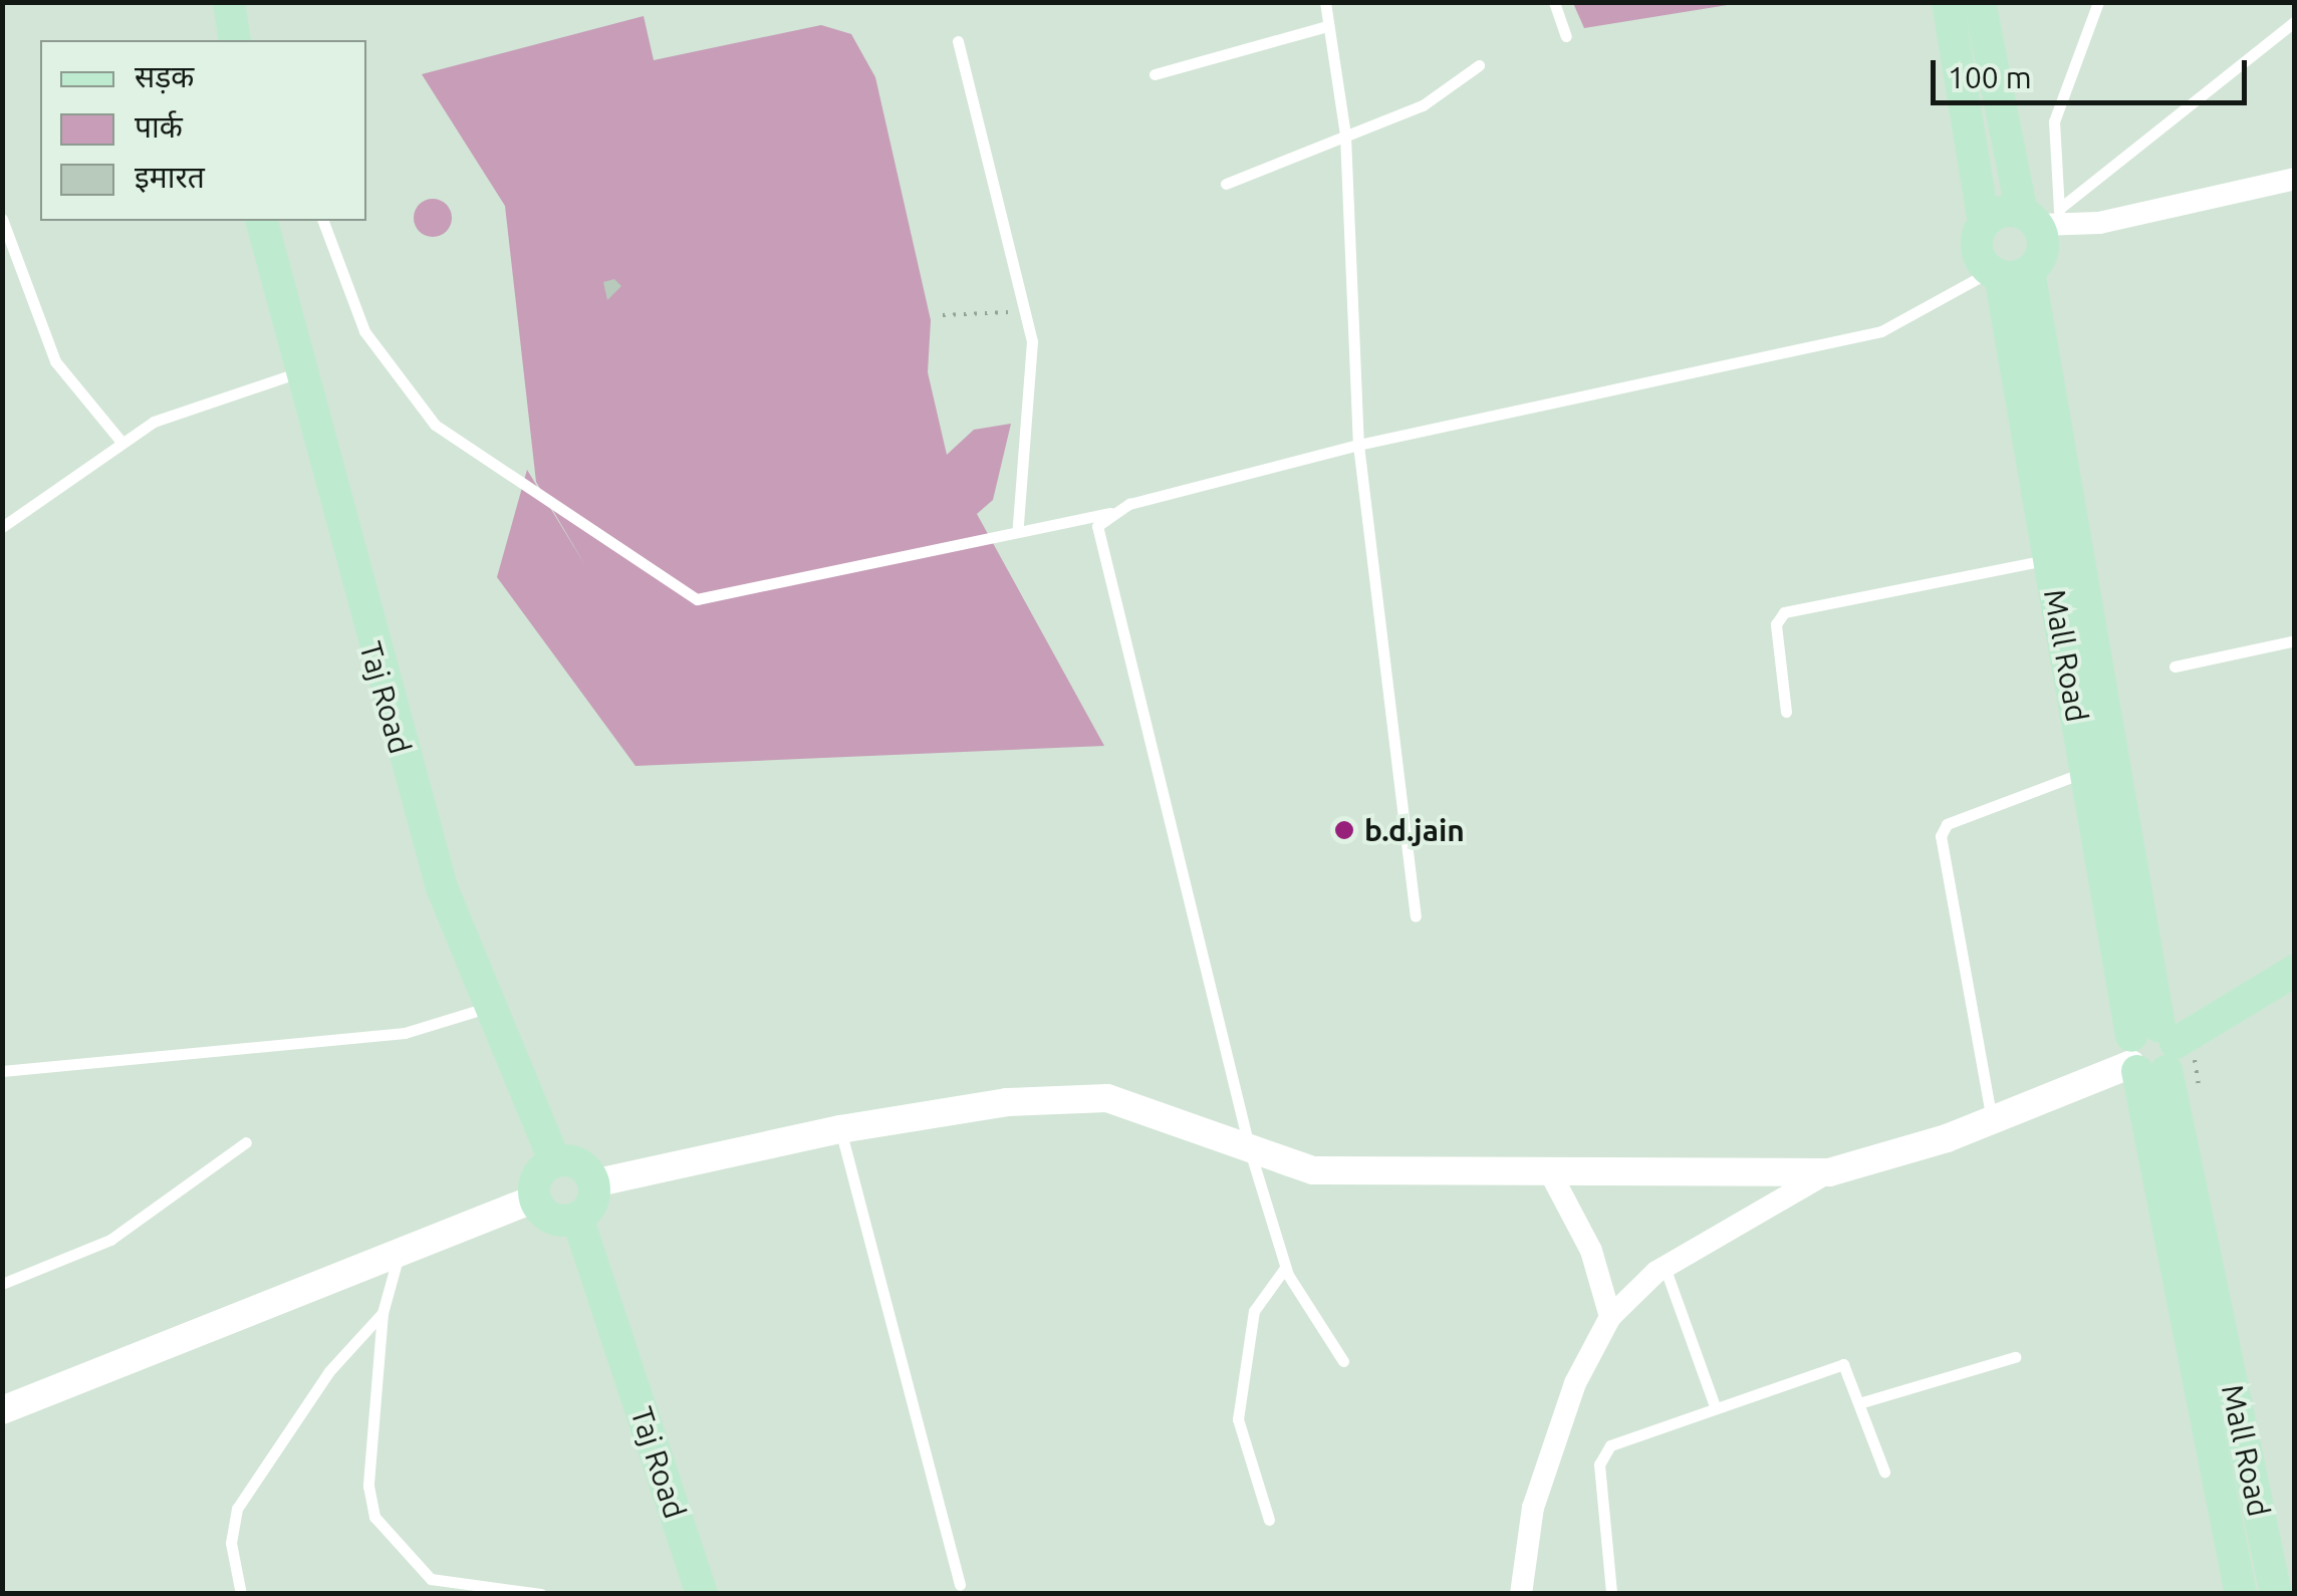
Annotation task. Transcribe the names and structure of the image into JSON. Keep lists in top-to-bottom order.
{
  "streets": {
    "main road": ["Mall Road", "Taj Road"]
  },
  "places": ["b.d.jain"],
  "legend": ["सड़क", "पार्क", "इमारत"],
  "scale_bar": "100 m"
}
